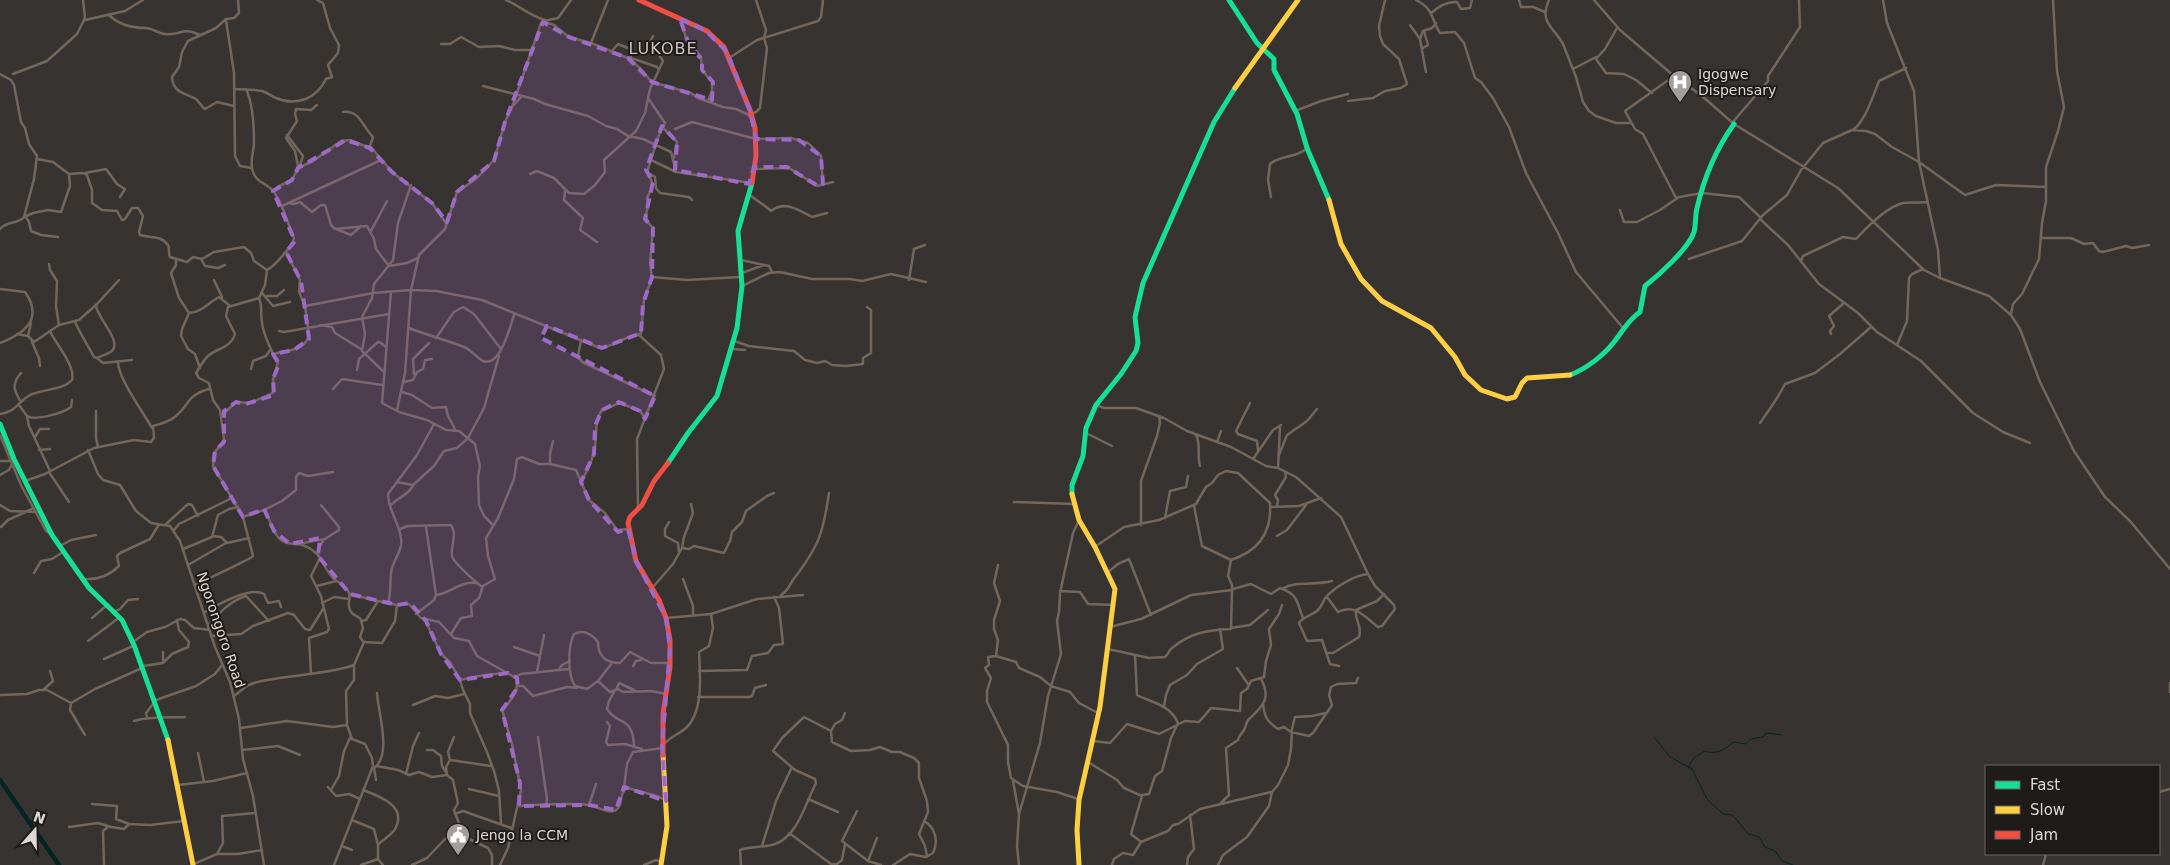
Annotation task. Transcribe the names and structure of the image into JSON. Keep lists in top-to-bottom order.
{
  "streets": {
    "street": ["Ngorongoro Road"]
  },
  "districts": ["LUKOBE"],
  "places": {
    "hospital": ["Igogwe Dispensary"],
    "public building": ["Jengo la CCM"]
  },
  "legend": ["Fast", "Slow", "Jam"],
  "north": "top"
}
